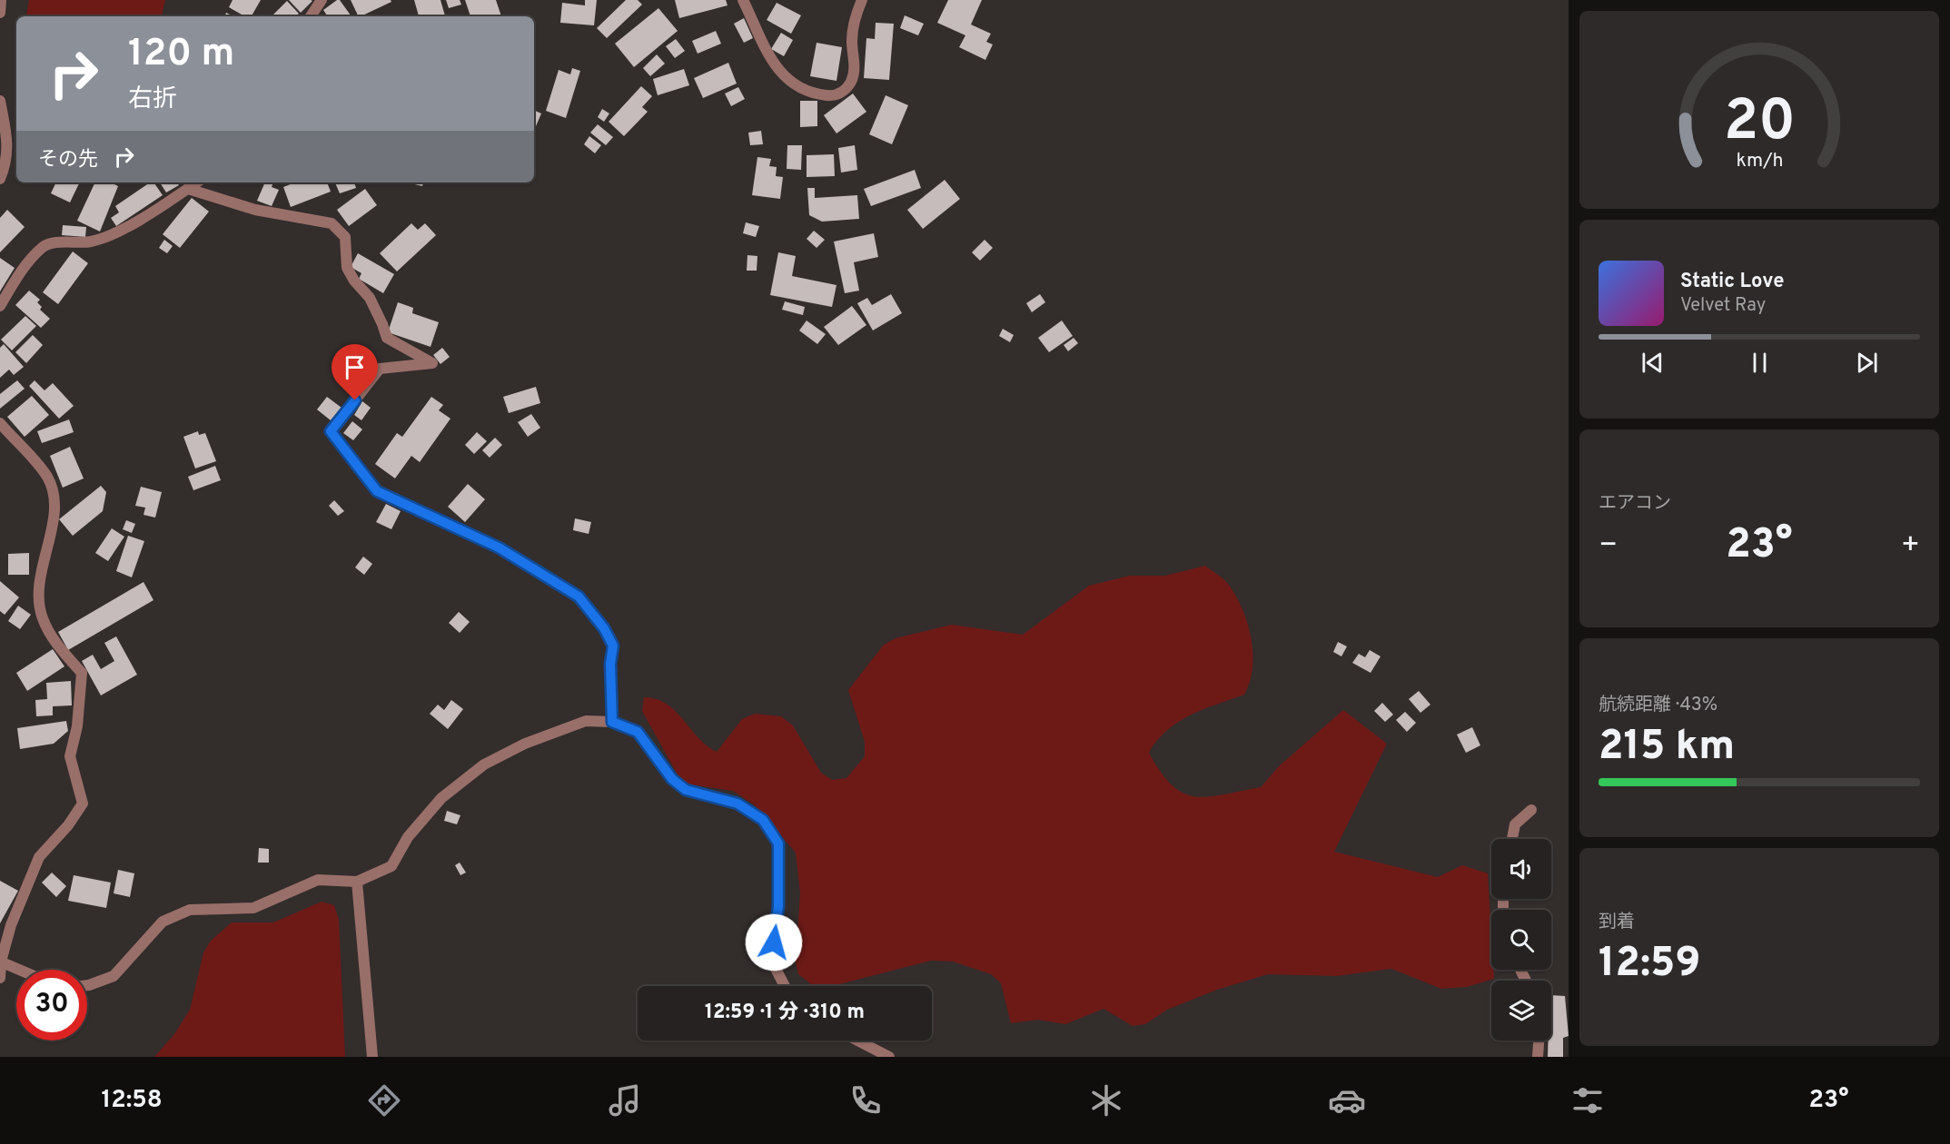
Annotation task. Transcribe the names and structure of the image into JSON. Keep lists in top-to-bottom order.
{
  "page": {
    "turn": ["120 m", "右折"],
    "then": "その先",
    "song": ["Static Love", "Velvet Ray"],
    "tile": [
      "エアコン",
      ["航続距離 · 43%", "215 km"],
      ["到着", "12:59"]
    ],
    "heat": ["−", "23°", "+"],
    "limit": "30",
    "trip": "12:59 · 1 分 · 310 m",
    "tabs": ["12:58", "23°"],
    "gauge": ["20", "km/h"]
  }
}
